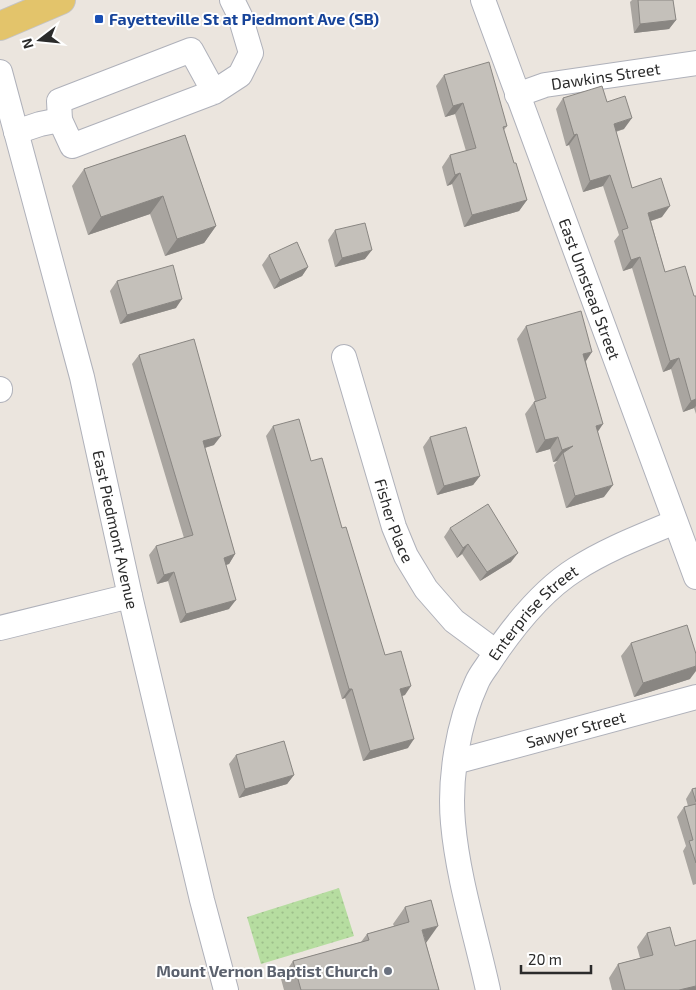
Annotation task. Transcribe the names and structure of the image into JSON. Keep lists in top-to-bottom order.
{
  "streets": {
    "street": [
      "Dawkins Street",
      "East Umstead Street",
      "Fisher Place",
      "East Piedmont Avenue",
      "Enterprise Street",
      "Sawyer Street"
    ]
  },
  "crossings": [
    ["Dawkins Street", "East Umstead Street"],
    ["East Umstead Street", "Enterprise Street"],
    ["Fisher Place", "Enterprise Street"],
    ["Enterprise Street", "Sawyer Street"]
  ],
  "places": {
    "transit": ["Fayetteville St at Piedmont Ave (SB)"],
    "other": ["Mount Vernon Baptist Church"]
  },
  "scale_bar": "20 m",
  "north": "left"
}
